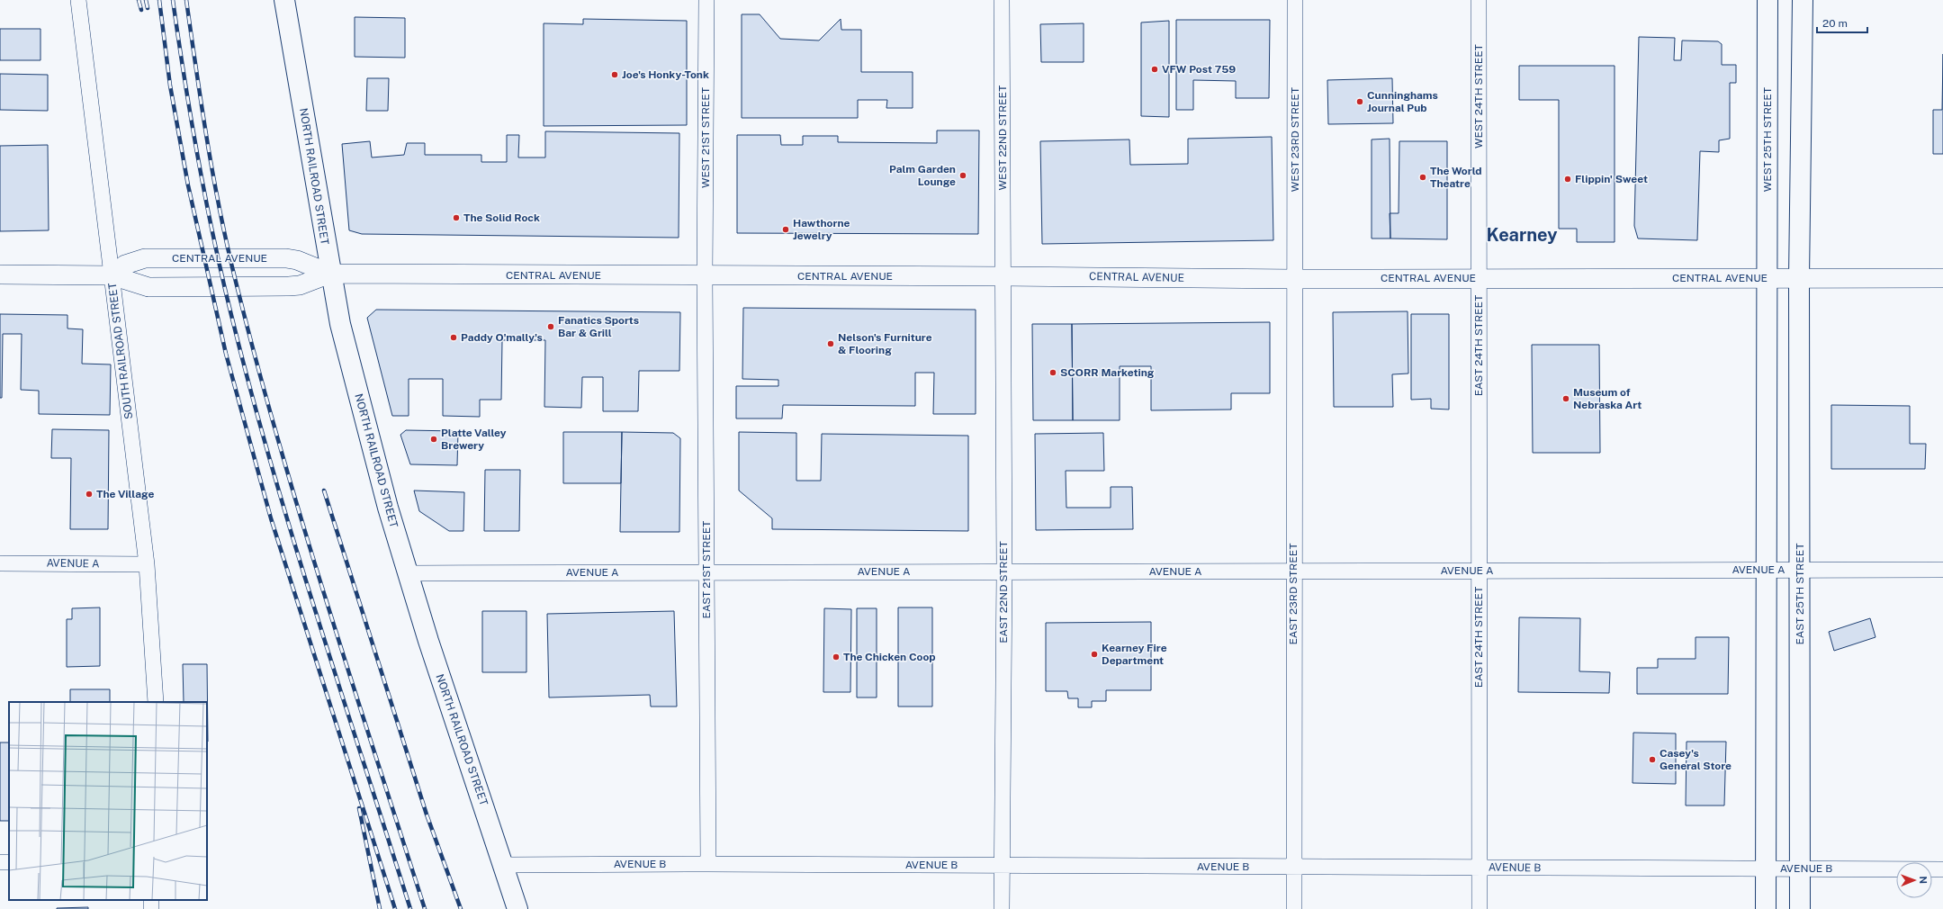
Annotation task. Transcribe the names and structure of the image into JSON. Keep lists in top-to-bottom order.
{
  "streets": {
    "main road": ["WEST 25TH STREET", "NORTH RAILROAD STREET", "EAST 25TH STREET"],
    "street": [
      "WEST 24TH STREET",
      "WEST 21ST STREET",
      "WEST 22ND STREET",
      "WEST 23RD STREET",
      "CENTRAL AVENUE",
      "EAST 24TH STREET",
      "SOUTH RAILROAD STREET",
      "AVENUE A",
      "EAST 21ST STREET",
      "EAST 22ND STREET",
      "EAST 23RD STREET",
      "AVENUE B"
    ]
  },
  "crossings": [
    ["WEST 24TH STREET", "CENTRAL AVENUE"],
    ["WEST 24TH STREET", "EAST 24TH STREET"],
    ["WEST 21ST STREET", "CENTRAL AVENUE"],
    ["WEST 21ST STREET", "EAST 21ST STREET"],
    ["WEST 22ND STREET", "CENTRAL AVENUE"],
    ["WEST 22ND STREET", "EAST 22ND STREET"],
    ["WEST 23RD STREET", "CENTRAL AVENUE"],
    ["WEST 23RD STREET", "EAST 23RD STREET"],
    ["WEST 25TH STREET", "CENTRAL AVENUE"],
    ["NORTH RAILROAD STREET", "CENTRAL AVENUE"],
    ["NORTH RAILROAD STREET", "AVENUE A"],
    ["NORTH RAILROAD STREET", "AVENUE B"],
    ["CENTRAL AVENUE", "EAST 24TH STREET"],
    ["CENTRAL AVENUE", "SOUTH RAILROAD STREET"],
    ["CENTRAL AVENUE", "EAST 21ST STREET"],
    ["CENTRAL AVENUE", "EAST 22ND STREET"],
    ["CENTRAL AVENUE", "EAST 23RD STREET"],
    ["CENTRAL AVENUE", "EAST 25TH STREET"],
    ["EAST 24TH STREET", "AVENUE A"],
    ["EAST 24TH STREET", "AVENUE B"],
    ["SOUTH RAILROAD STREET", "AVENUE A"],
    ["AVENUE A", "EAST 21ST STREET"],
    ["AVENUE A", "EAST 22ND STREET"],
    ["AVENUE A", "EAST 23RD STREET"],
    ["AVENUE A", "EAST 25TH STREET"],
    ["EAST 21ST STREET", "AVENUE B"],
    ["EAST 22ND STREET", "AVENUE B"],
    ["EAST 23RD STREET", "AVENUE B"],
    ["EAST 25TH STREET", "AVENUE B"]
  ],
  "districts": ["Kearney"],
  "places": [
    "VFW Post 759",
    "Joe's Honky-Tonk",
    "Cunninghams Journal Pub",
    "Palm Garden Lounge",
    "The World Theatre",
    "Flippin' Sweet",
    "The Solid Rock",
    "Hawthorne Jewelry",
    "Fanatics Sports Bar & Grill",
    "Paddy O'mally's",
    "Nelson's Furniture & Flooring",
    "SCORR Marketing",
    "Museum of Nebraska Art",
    "Platte Valley Brewery",
    "The Village",
    "Kearney Fire Department",
    "The Chicken Coop",
    "Casey's General Store"
  ],
  "scale_bar": "20 m",
  "north": "right"
}
